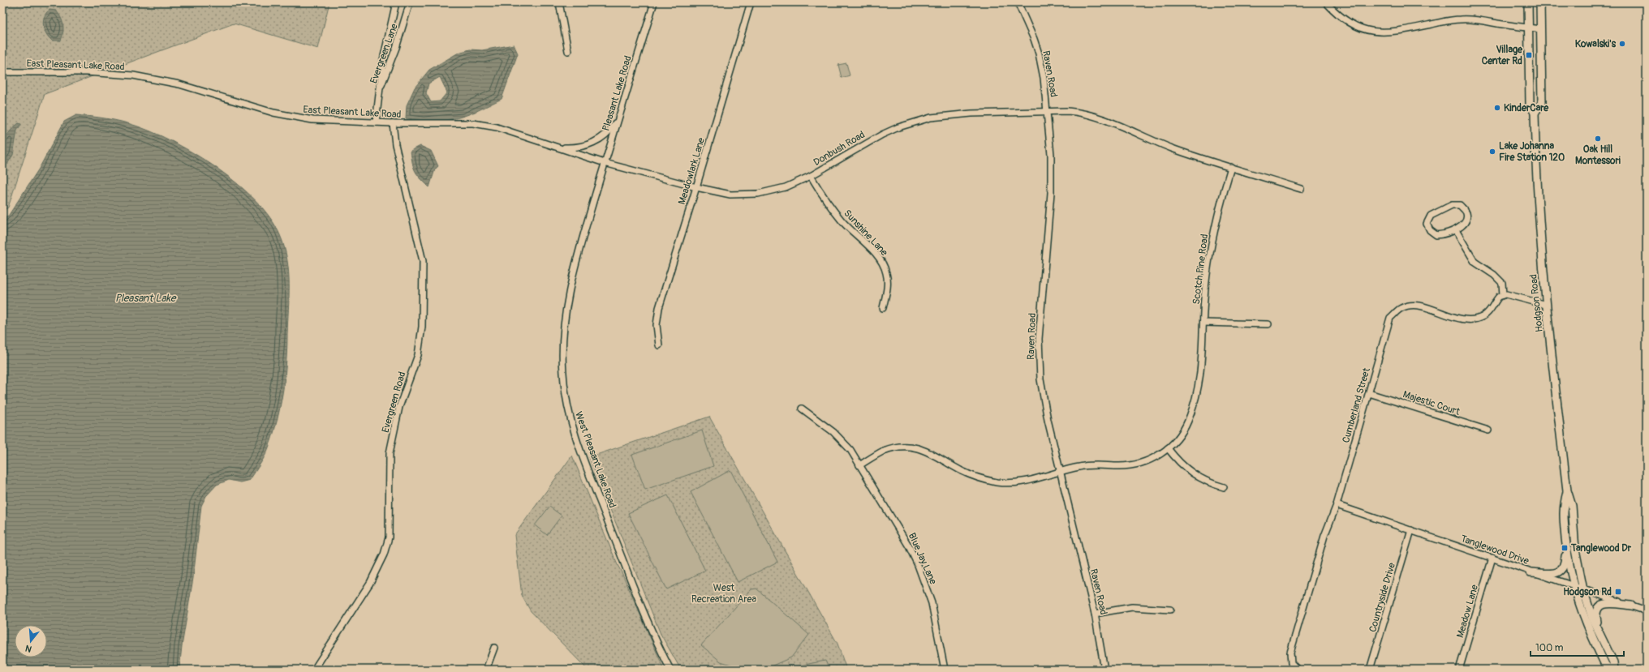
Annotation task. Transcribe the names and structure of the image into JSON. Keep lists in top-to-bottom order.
{
  "streets": {
    "main road": ["Hodgson Road"],
    "street": [
      "Evergreen Lane",
      "East Pleasant Lake Road",
      "Raven Road",
      "Pleasant Lake Road",
      "Donbush Road",
      "Meadowlark Lane",
      "Sunshine Lane",
      "Scotch Pine Road",
      "Evergreen Road",
      "Majestic Court",
      "Cumberland Street",
      "West Pleasant Lake Road",
      "Tanglewood Drive",
      "Blue Jay Lane",
      "Countryside Drive",
      "Meadow Lane"
    ]
  },
  "crossings": [
    ["Evergreen Lane", "East Pleasant Lake Road"],
    ["East Pleasant Lake Road", "Pleasant Lake Road"],
    ["East Pleasant Lake Road", "Donbush Road"],
    ["East Pleasant Lake Road", "Evergreen Road"],
    ["Raven Road", "Donbush Road"],
    ["Raven Road", "Scotch Pine Road"],
    ["Pleasant Lake Road", "West Pleasant Lake Road"],
    ["Donbush Road", "Meadowlark Lane"],
    ["Donbush Road", "Sunshine Lane"],
    ["Hodgson Road", "Tanglewood Drive"],
    ["Majestic Court", "Cumberland Street"],
    ["Cumberland Street", "Tanglewood Drive"],
    ["Tanglewood Drive", "Countryside Drive"],
    ["Tanglewood Drive", "Meadow Lane"]
  ],
  "water": ["Pleasant Lake"],
  "parks": ["West Recreation Area"],
  "places": {
    "other": [
      "Kowalski's",
      "KinderCare",
      "Oak Hill Montessori",
      "Lake Johanna Fire Station 120"
    ],
    "transit": ["Village Center Rd", "Tanglewood Dr", "Hodgson Rd"]
  },
  "scale_bar": "100 m",
  "north": "bottom"
}
